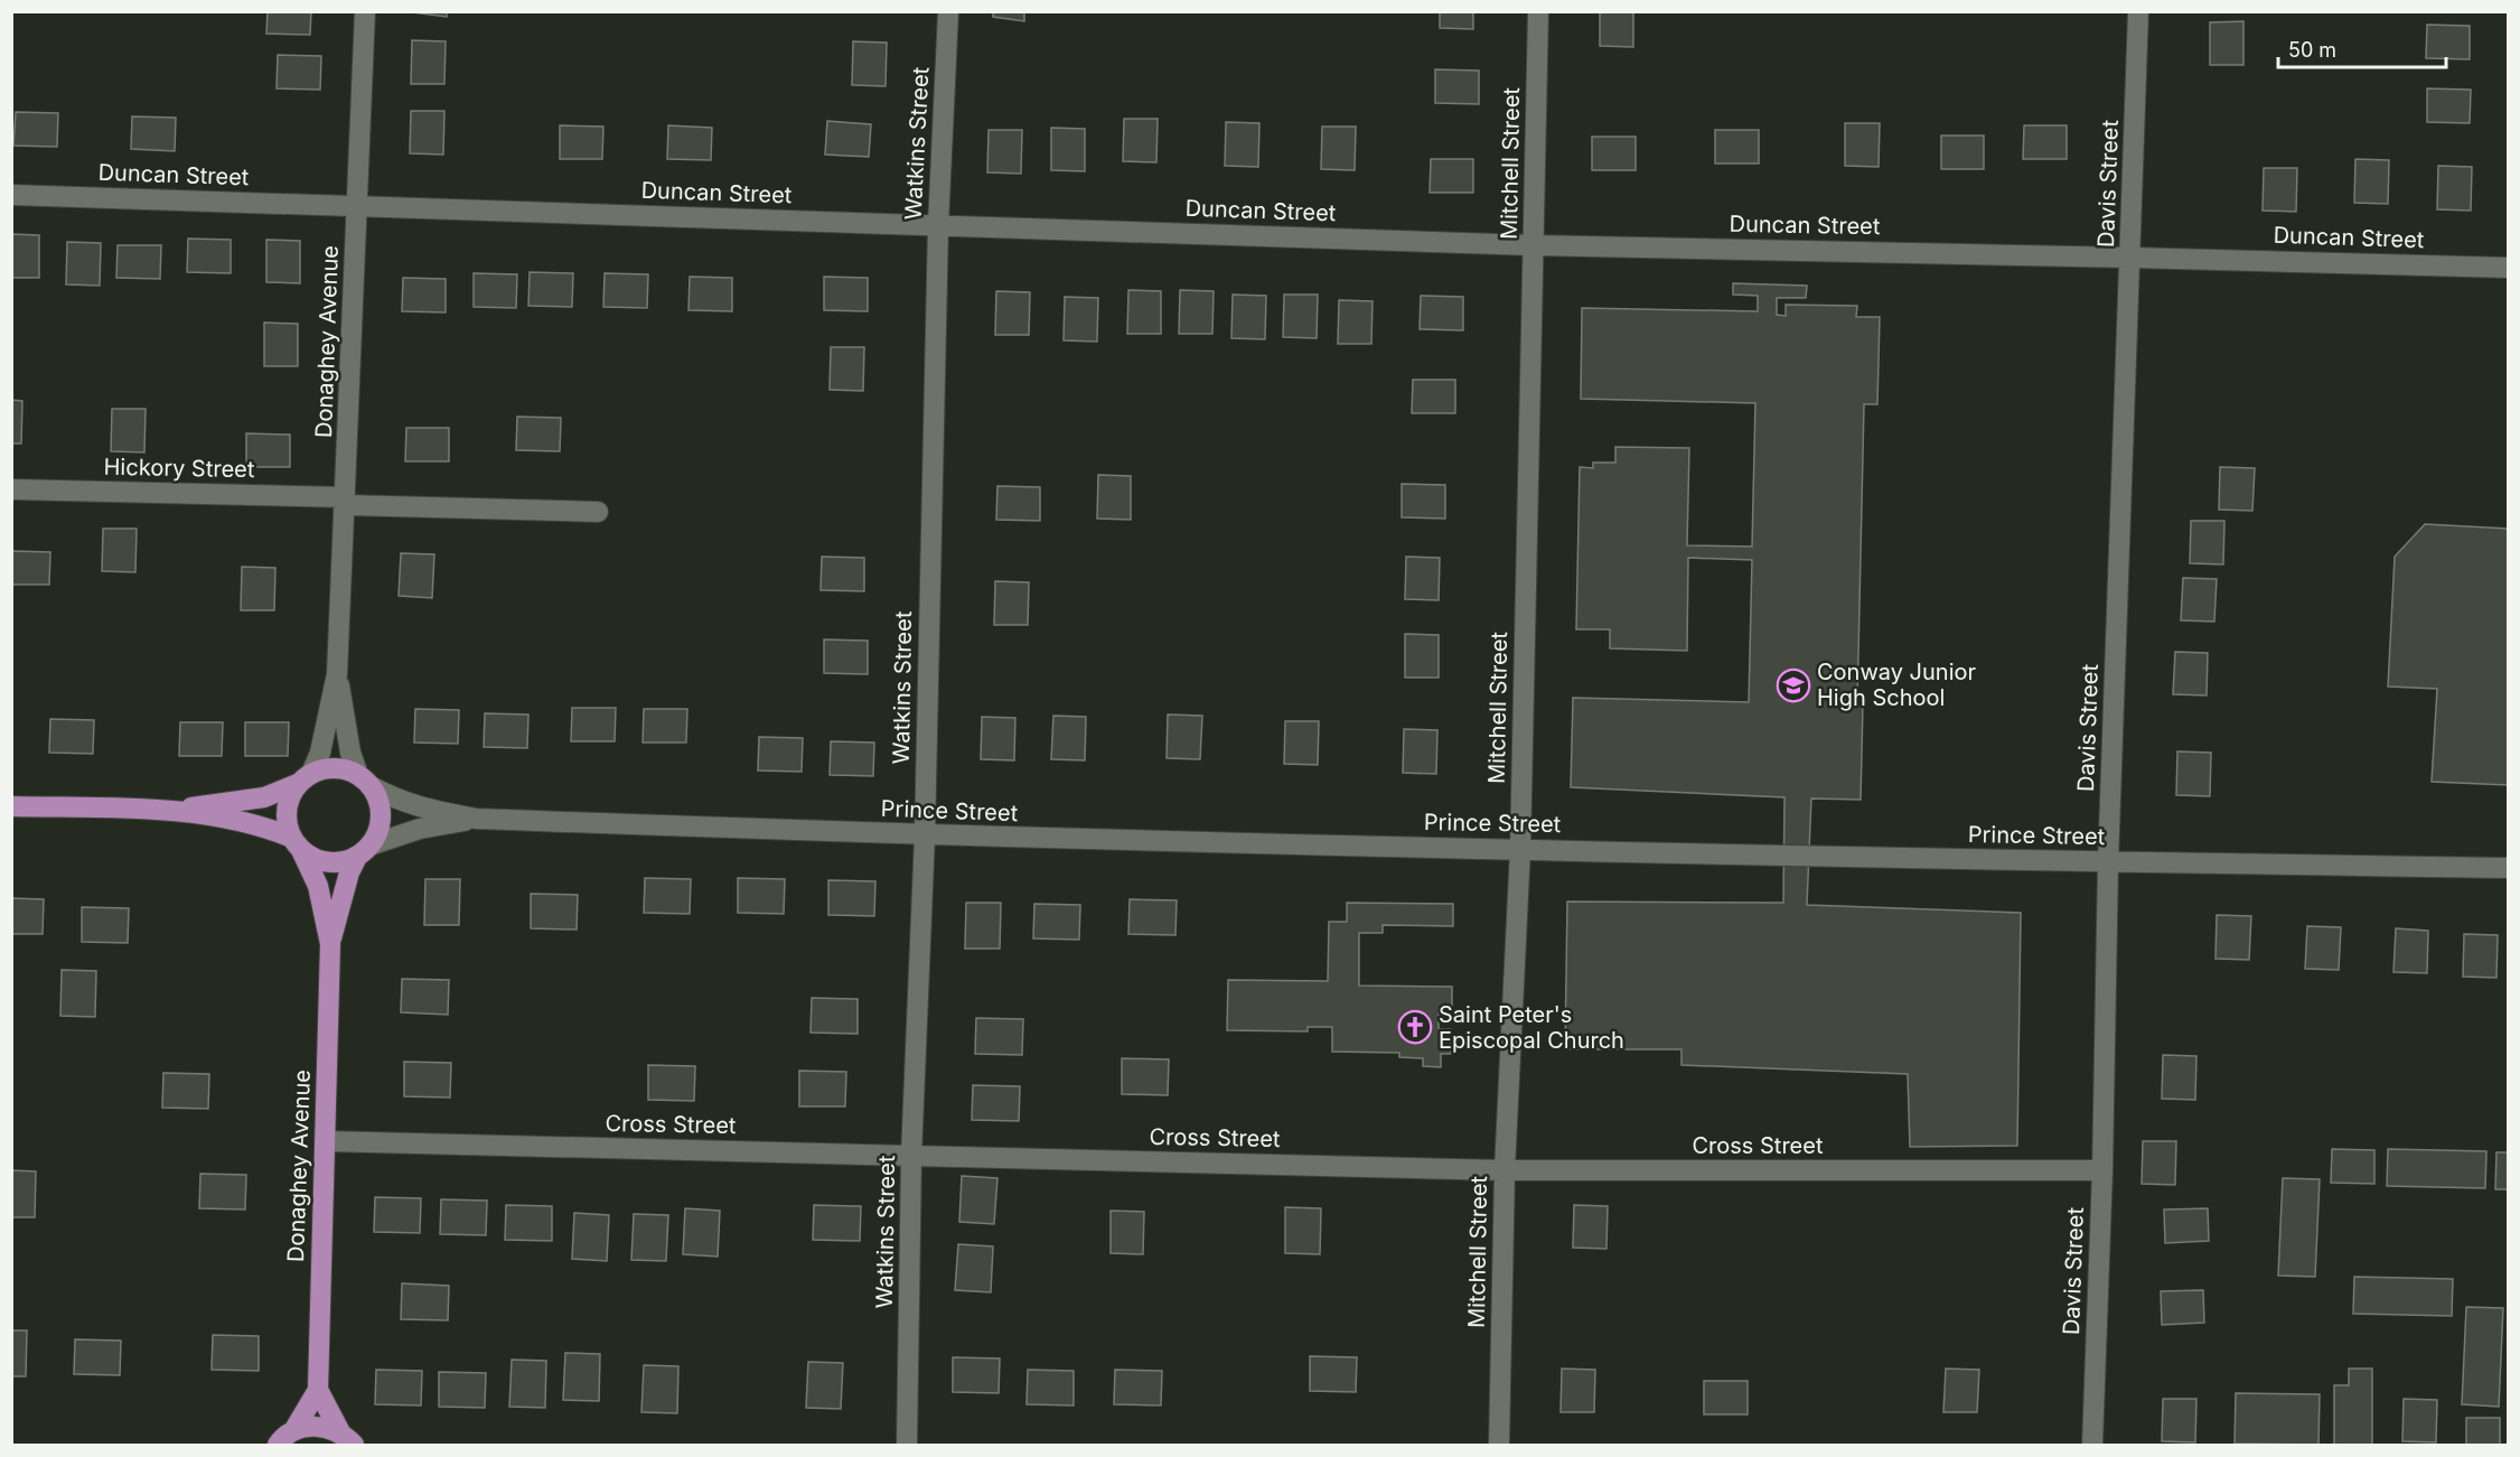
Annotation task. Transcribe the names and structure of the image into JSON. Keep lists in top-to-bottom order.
{
  "streets": {
    "main road": ["Donaghey Avenue"],
    "street": [
      "Watkins Street",
      "Mitchell Street",
      "Duncan Street",
      "Davis Street",
      "Hickory Street",
      "Prince Street",
      "Cross Street"
    ]
  },
  "crossings": [
    ["Watkins Street", "Duncan Street"],
    ["Watkins Street", "Prince Street"],
    ["Watkins Street", "Cross Street"],
    ["Mitchell Street", "Duncan Street"],
    ["Mitchell Street", "Prince Street"],
    ["Mitchell Street", "Cross Street"],
    ["Duncan Street", "Davis Street"],
    ["Duncan Street", "Donaghey Avenue"],
    ["Davis Street", "Prince Street"],
    ["Davis Street", "Cross Street"],
    ["Donaghey Avenue", "Hickory Street"],
    ["Donaghey Avenue", "Prince Street"],
    ["Donaghey Avenue", "Cross Street"]
  ],
  "places": {
    "school or university": ["Conway Junior High School"],
    "church": ["Saint Peter's Episcopal Church"]
  },
  "scale_bar": "50 m"
}
